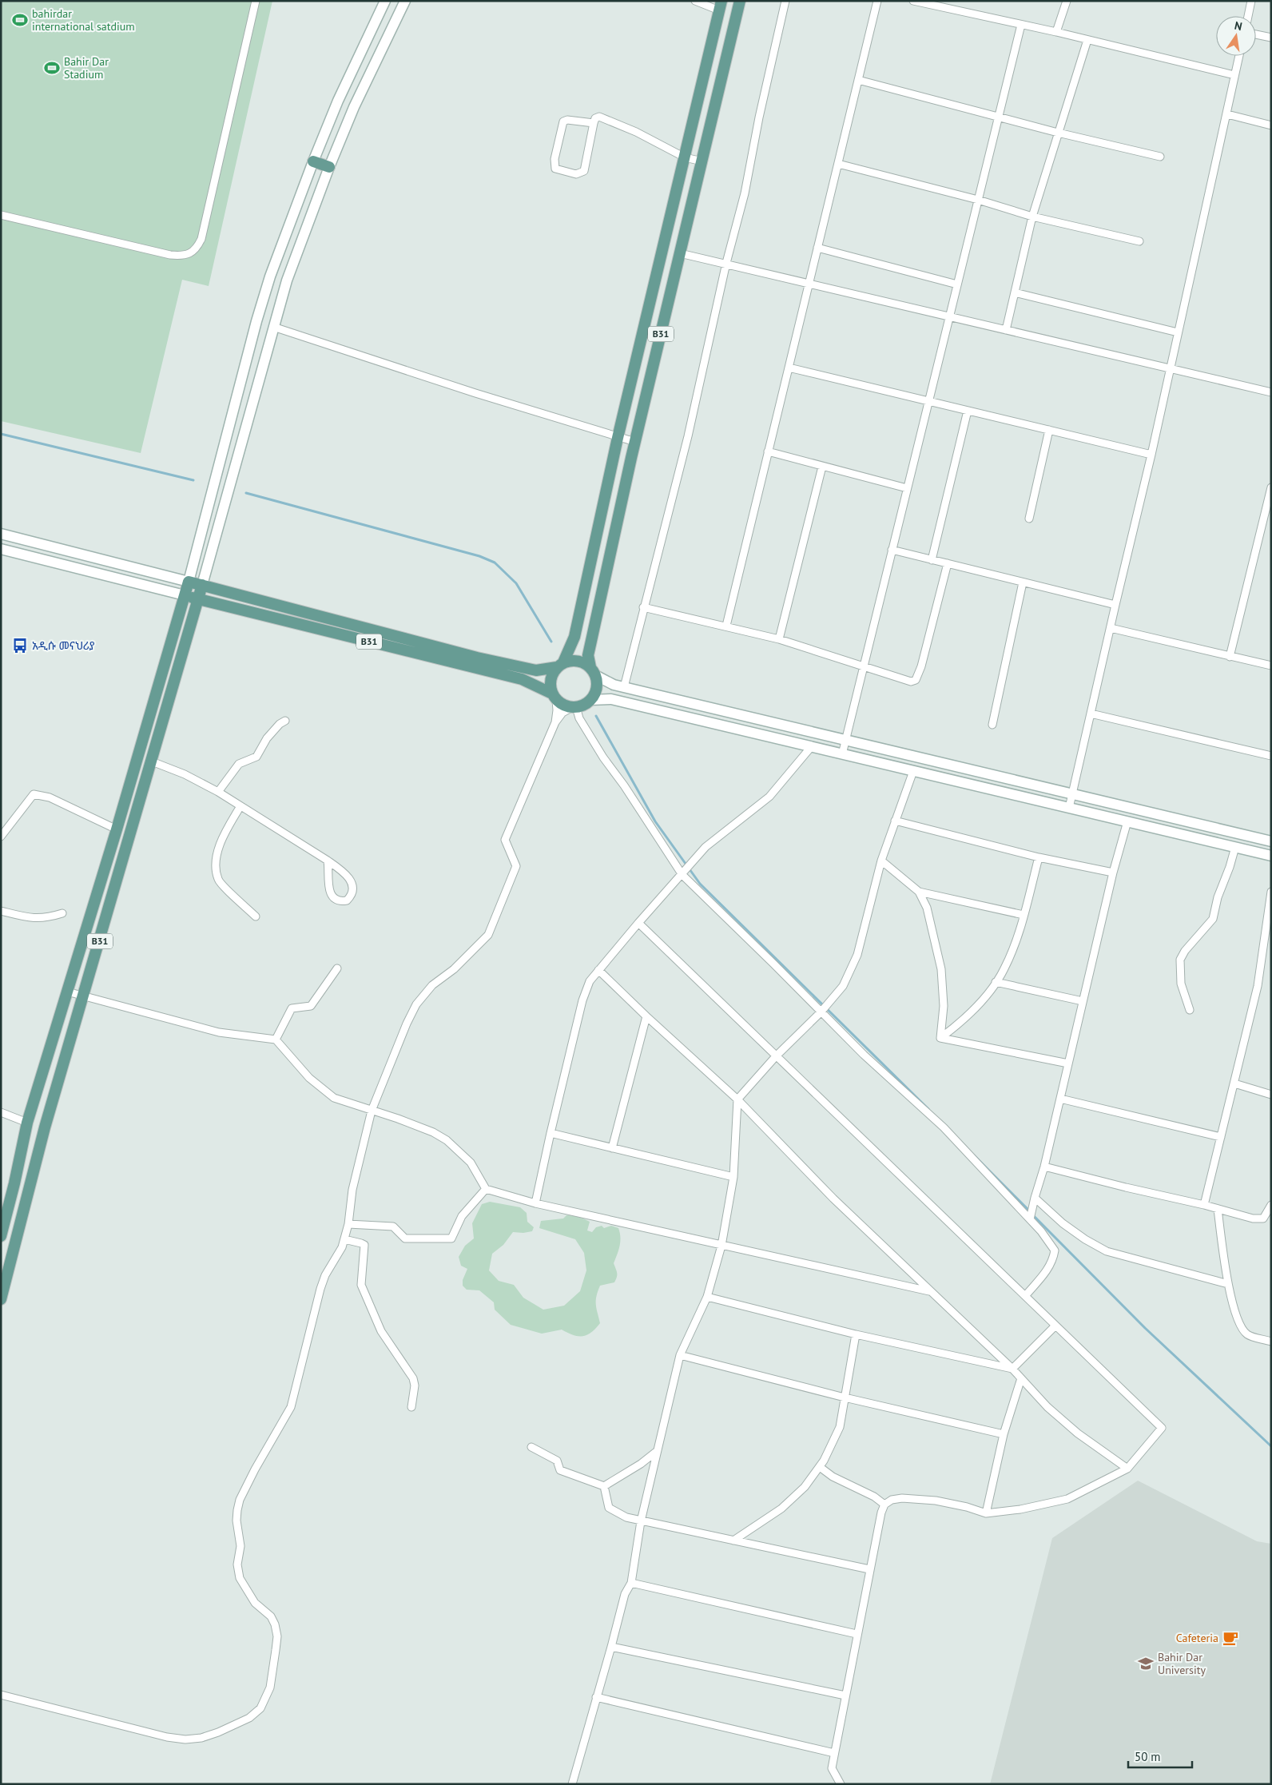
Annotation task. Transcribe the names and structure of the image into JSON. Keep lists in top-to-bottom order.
{
  "streets": {
    "main road": ["B31"]
  },
  "places": {
    "sports": ["bahirdar international satdium", "Bahir Dar Stadium"],
    "bus stop": ["አዲሱ መናህሪያ"],
    "cafe": ["Cafeteria"],
    "school or university": ["Bahir Dar University"]
  },
  "scale_bar": "50 m",
  "north": "top"
}
